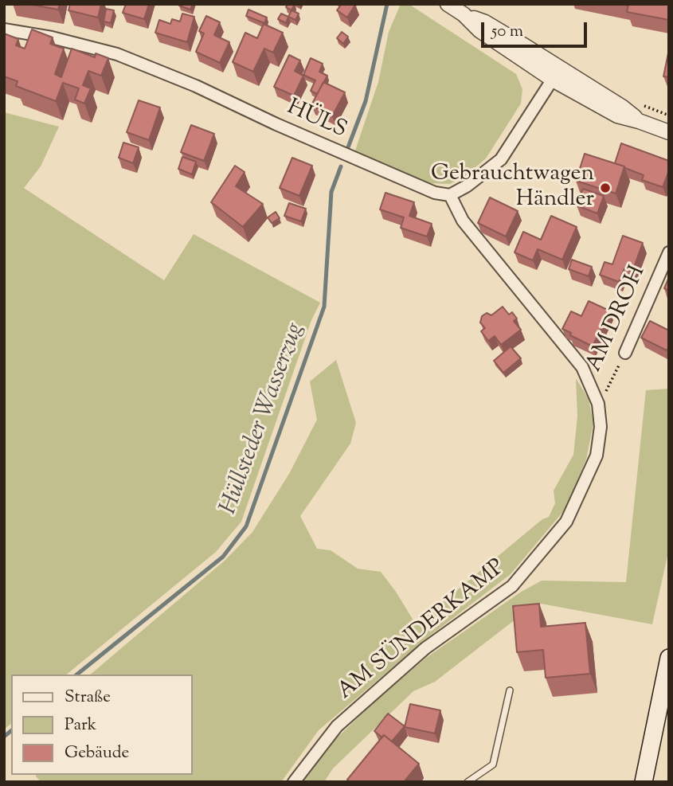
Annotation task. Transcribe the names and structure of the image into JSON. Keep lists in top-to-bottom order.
{
  "streets": {
    "street": ["HÜLS", "AM DROH", "AM SÜNDERKAMP"]
  },
  "crossings": [
    ["HÜLS", "AM SÜNDERKAMP"],
    ["AM DROH", "AM SÜNDERKAMP"]
  ],
  "water": ["Hüllsteder Wasserzug"],
  "places": ["Gebrauchtwagen Händler"],
  "legend": ["Straße", "Park", "Gebäude"],
  "scale_bar": "50 m"
}
